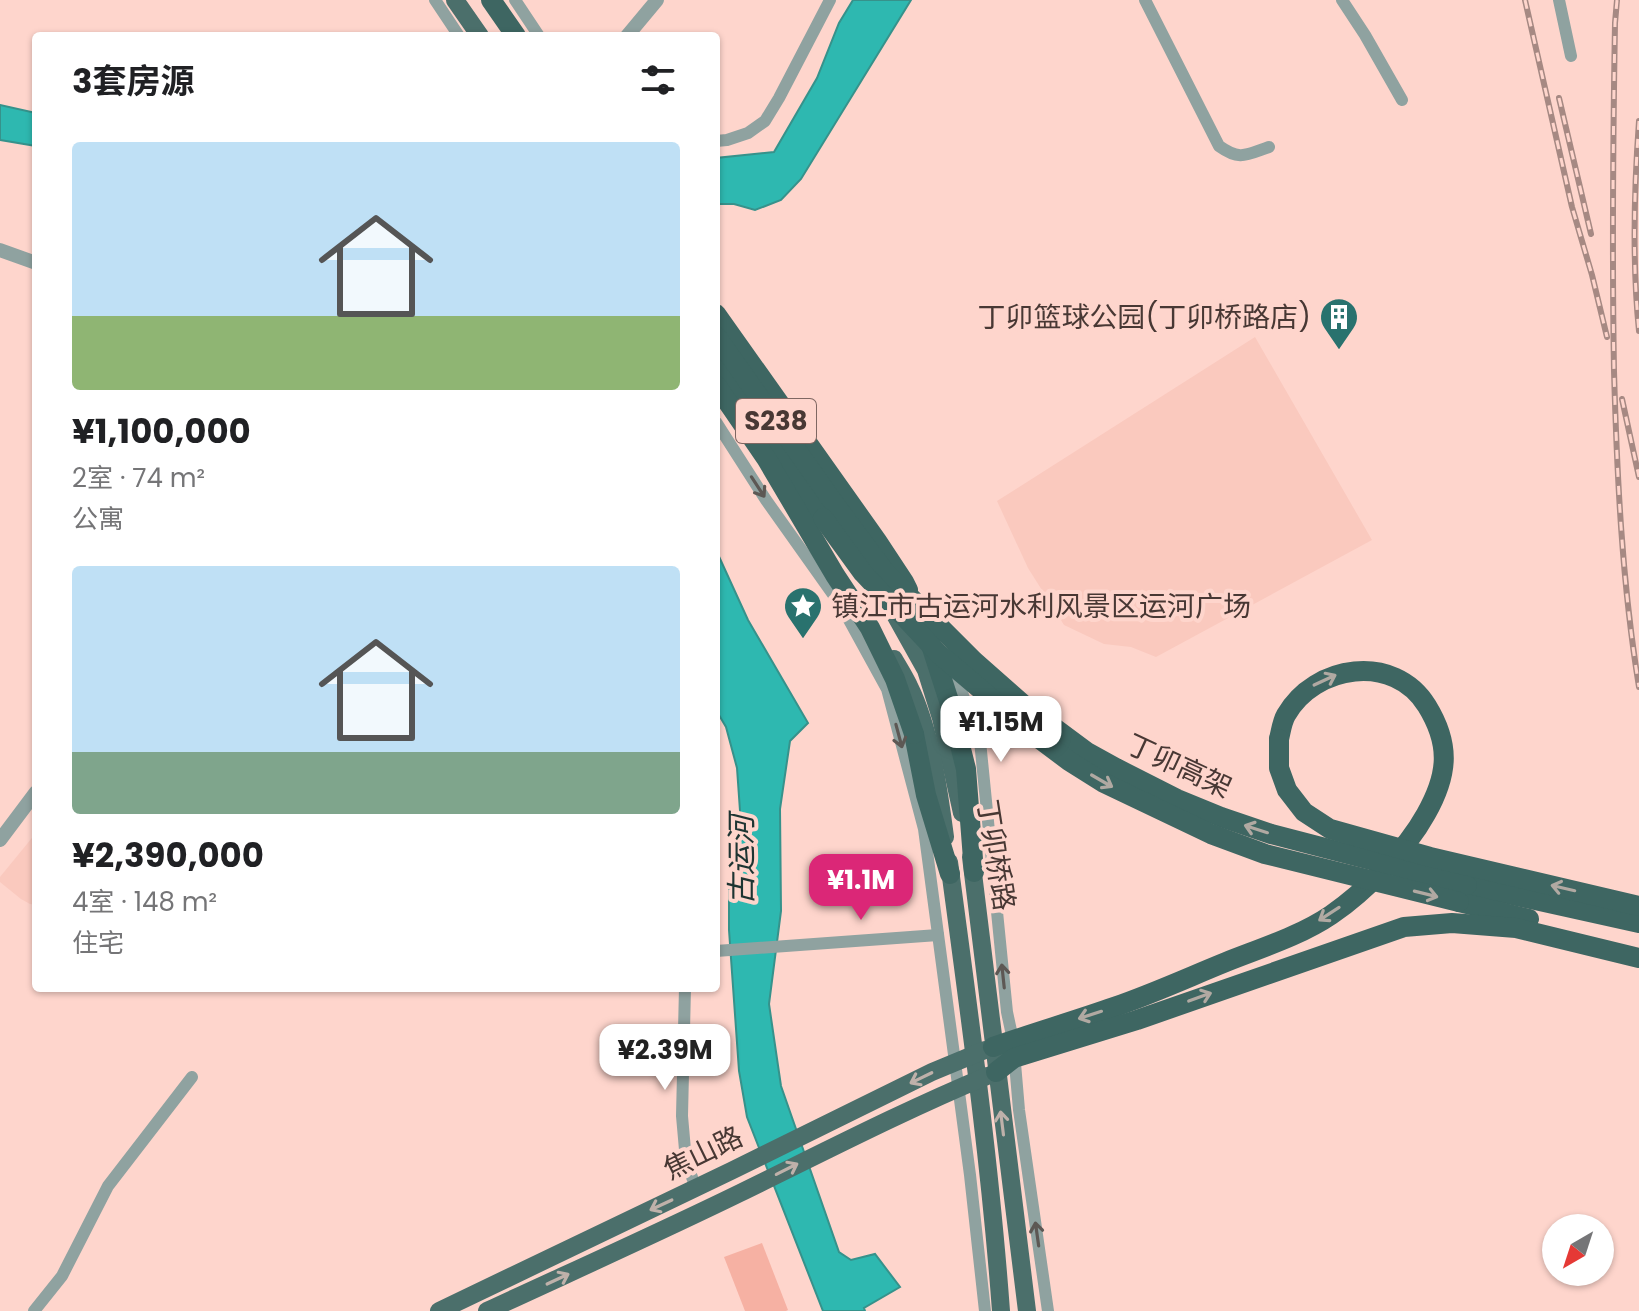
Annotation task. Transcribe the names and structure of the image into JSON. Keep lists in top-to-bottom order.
{
  "streets": {
    "highway": ["S238", "丁卯高架"],
    "main road": ["丁卯桥路", "焦山路"]
  },
  "crossings": [
    ["丁卯桥路", "焦山路"]
  ],
  "water": ["古运河"],
  "places": {
    "building": ["丁卯篮球公园(丁卯桥路店)"],
    "place": ["镇江市古运河水利风景区运河广场"]
  },
  "north": "bottom left",
  "page": {
    "heading": "3套房源",
    "list": [
      {
        "name": "¥1,100,000",
        "note": "2室 · 74 m² · 公寓"
      },
      {
        "name": "¥2,390,000",
        "note": "4室 · 148 m² · 住宅"
      }
    ],
    "price": ["¥1.15M", "¥1.1M", "¥2.39M"]
  }
}
